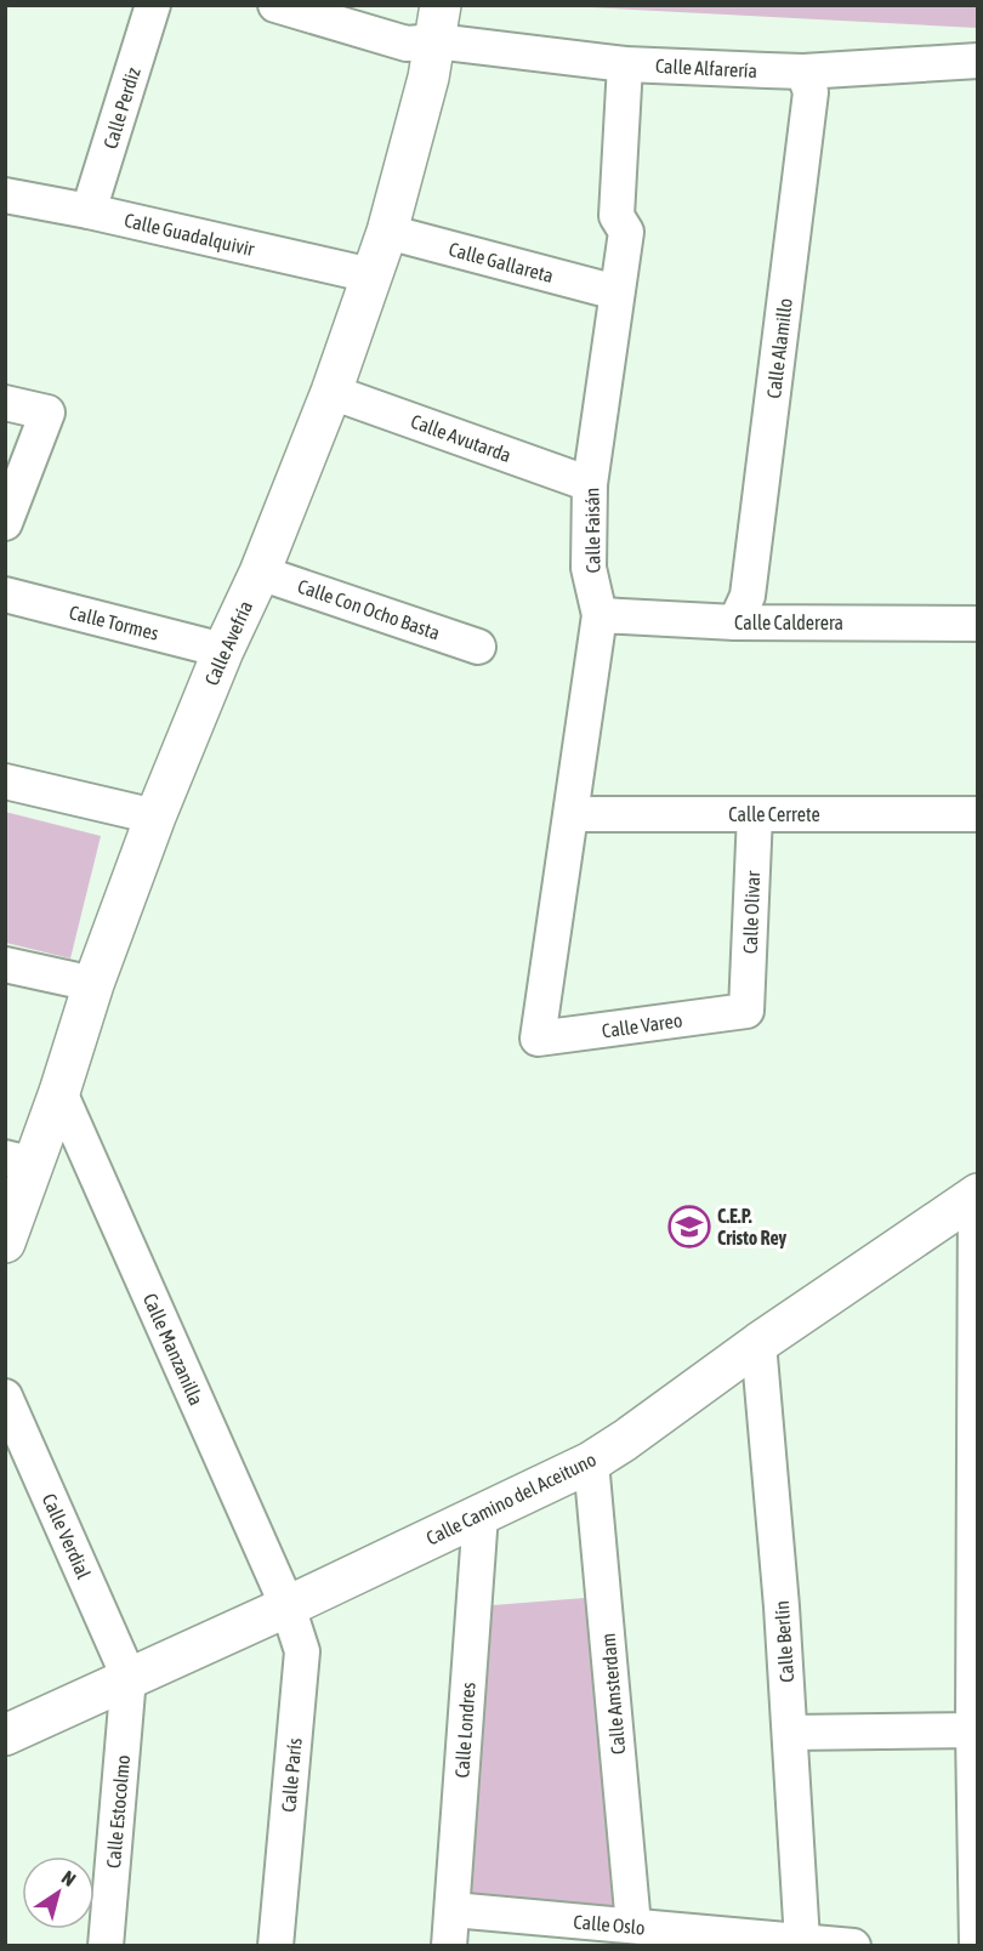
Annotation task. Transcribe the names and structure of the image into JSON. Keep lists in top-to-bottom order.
{
  "streets": {
    "street": [
      "Calle Alfarería",
      "Calle Perdiz",
      "Calle Guadalquivir",
      "Calle Gallareta",
      "Calle Alamillo",
      "Calle Avutarda",
      "Calle Faisán",
      "Calle Con Ocho Basta",
      "Calle Tormes",
      "Calle Calderera",
      "Calle Avefría",
      "Calle Cerrete",
      "Calle Olivar",
      "Calle Vareo",
      "Calle Manzanilla",
      "Calle Camino del Aceituno",
      "Calle Verdial",
      "Calle Berlín",
      "Calle Amsterdam",
      "Calle Londres",
      "Calle París",
      "Calle Estocolmo",
      "Calle Oslo"
    ]
  },
  "crossings": [
    ["Calle Alfarería", "Calle Alamillo"],
    ["Calle Alfarería", "Calle Faisán"],
    ["Calle Alfarería", "Calle Avefría"],
    ["Calle Perdiz", "Calle Guadalquivir"],
    ["Calle Guadalquivir", "Calle Avefría"],
    ["Calle Gallareta", "Calle Faisán"],
    ["Calle Gallareta", "Calle Avefría"],
    ["Calle Alamillo", "Calle Calderera"],
    ["Calle Avutarda", "Calle Faisán"],
    ["Calle Avutarda", "Calle Avefría"],
    ["Calle Faisán", "Calle Calderera"],
    ["Calle Faisán", "Calle Cerrete"],
    ["Calle Faisán", "Calle Vareo"],
    ["Calle Con Ocho Basta", "Calle Avefría"],
    ["Calle Tormes", "Calle Avefría"],
    ["Calle Avefría", "Calle Manzanilla"],
    ["Calle Cerrete", "Calle Olivar"],
    ["Calle Olivar", "Calle Vareo"],
    ["Calle Manzanilla", "Calle Camino del Aceituno"],
    ["Calle Manzanilla", "Calle París"],
    ["Calle Camino del Aceituno", "Calle Verdial"],
    ["Calle Camino del Aceituno", "Calle Berlín"],
    ["Calle Camino del Aceituno", "Calle Amsterdam"],
    ["Calle Camino del Aceituno", "Calle Londres"],
    ["Calle Camino del Aceituno", "Calle París"],
    ["Calle Camino del Aceituno", "Calle Estocolmo"],
    ["Calle Verdial", "Calle Estocolmo"],
    ["Calle Berlín", "Calle Oslo"],
    ["Calle Amsterdam", "Calle Oslo"],
    ["Calle Londres", "Calle Oslo"]
  ],
  "places": {
    "school or university": ["C.E.P. Cristo Rey"]
  },
  "north": "top right"
}
